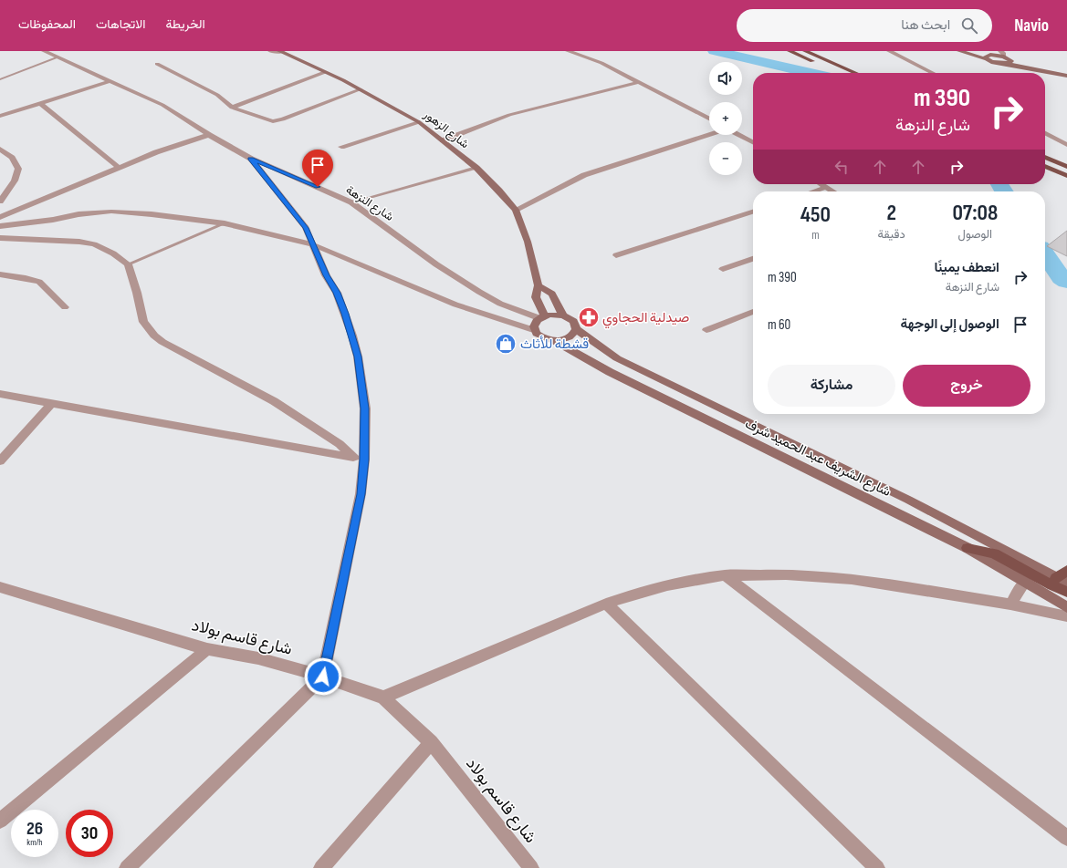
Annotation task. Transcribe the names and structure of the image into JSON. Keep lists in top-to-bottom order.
{
  "streets": {
    "main road": ["شارع الزهور", "شارع الشريف عبد الحميد شرف"],
    "street": ["شارع النزهة", "شارع قاسم بولاد"]
  },
  "crossings": [
    ["شارع الزهور", "شارع النزهة"],
    ["شارع الزهور", "شارع الشريف عبد الحميد شرف"],
    ["شارع النزهة", "شارع الشريف عبد الحميد شرف"]
  ],
  "places": {
    "pharmacy": ["صيدلية الحجاوي"],
    "shop": ["قشطة للأثاث"]
  },
  "page": {
    "header": "Navio",
    "search": "ابحث هنا",
    "nav": ["الخريطة", "الاتجاهات", "المحفوظات"],
    "map_buttons": ["+", "−"],
    "turn": ["390 m", "شارع النزهة"],
    "eta": [
      "07:08",
      "الوصول",
      "2",
      "دقيقة",
      "450",
      "m"
    ],
    "list": [
      {
        "name": "انعطف يمينًا",
        "note": "شارع النزهة",
        "value": "390 m"
      },
      {
        "name": "الوصول إلى الوجهة",
        "value": "60 m"
      }
    ],
    "buttons": ["خروج", "مشاركة"],
    "speed": "26 km/h",
    "limit": "30"
  }
}
